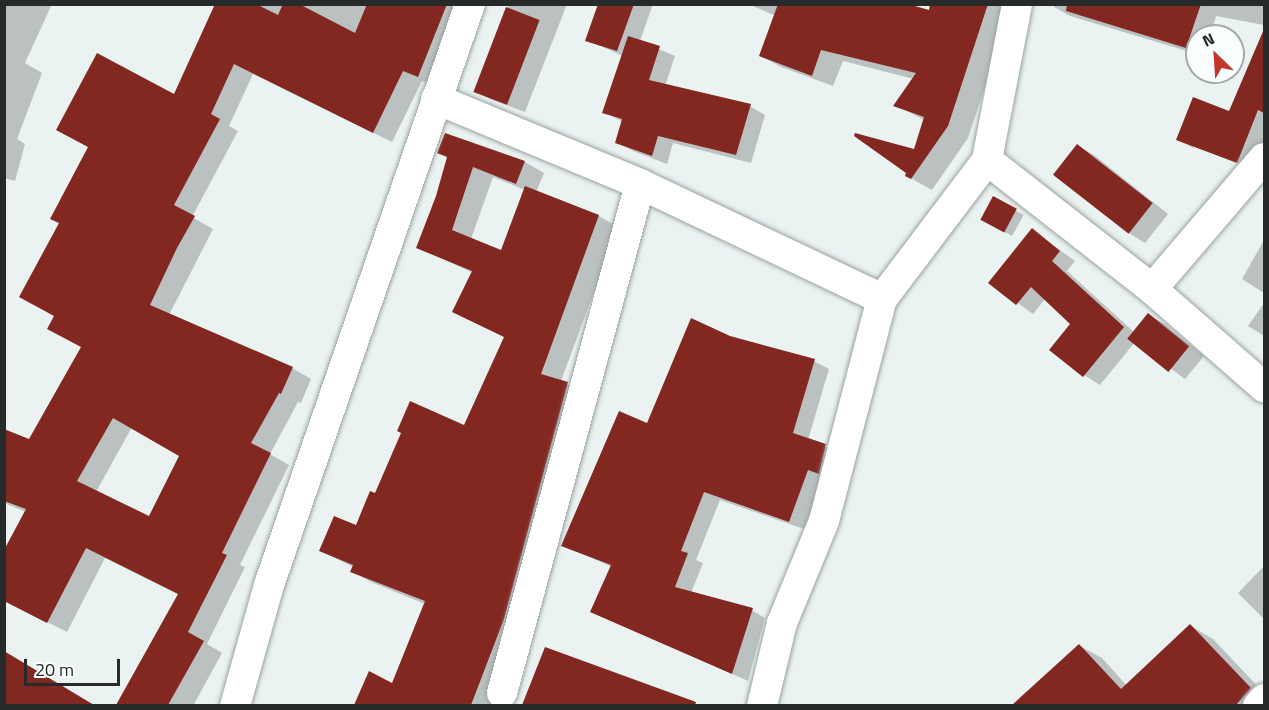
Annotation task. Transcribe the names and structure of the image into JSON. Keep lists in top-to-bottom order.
{
  "scale_bar": "20 m",
  "north": "top left"
}
